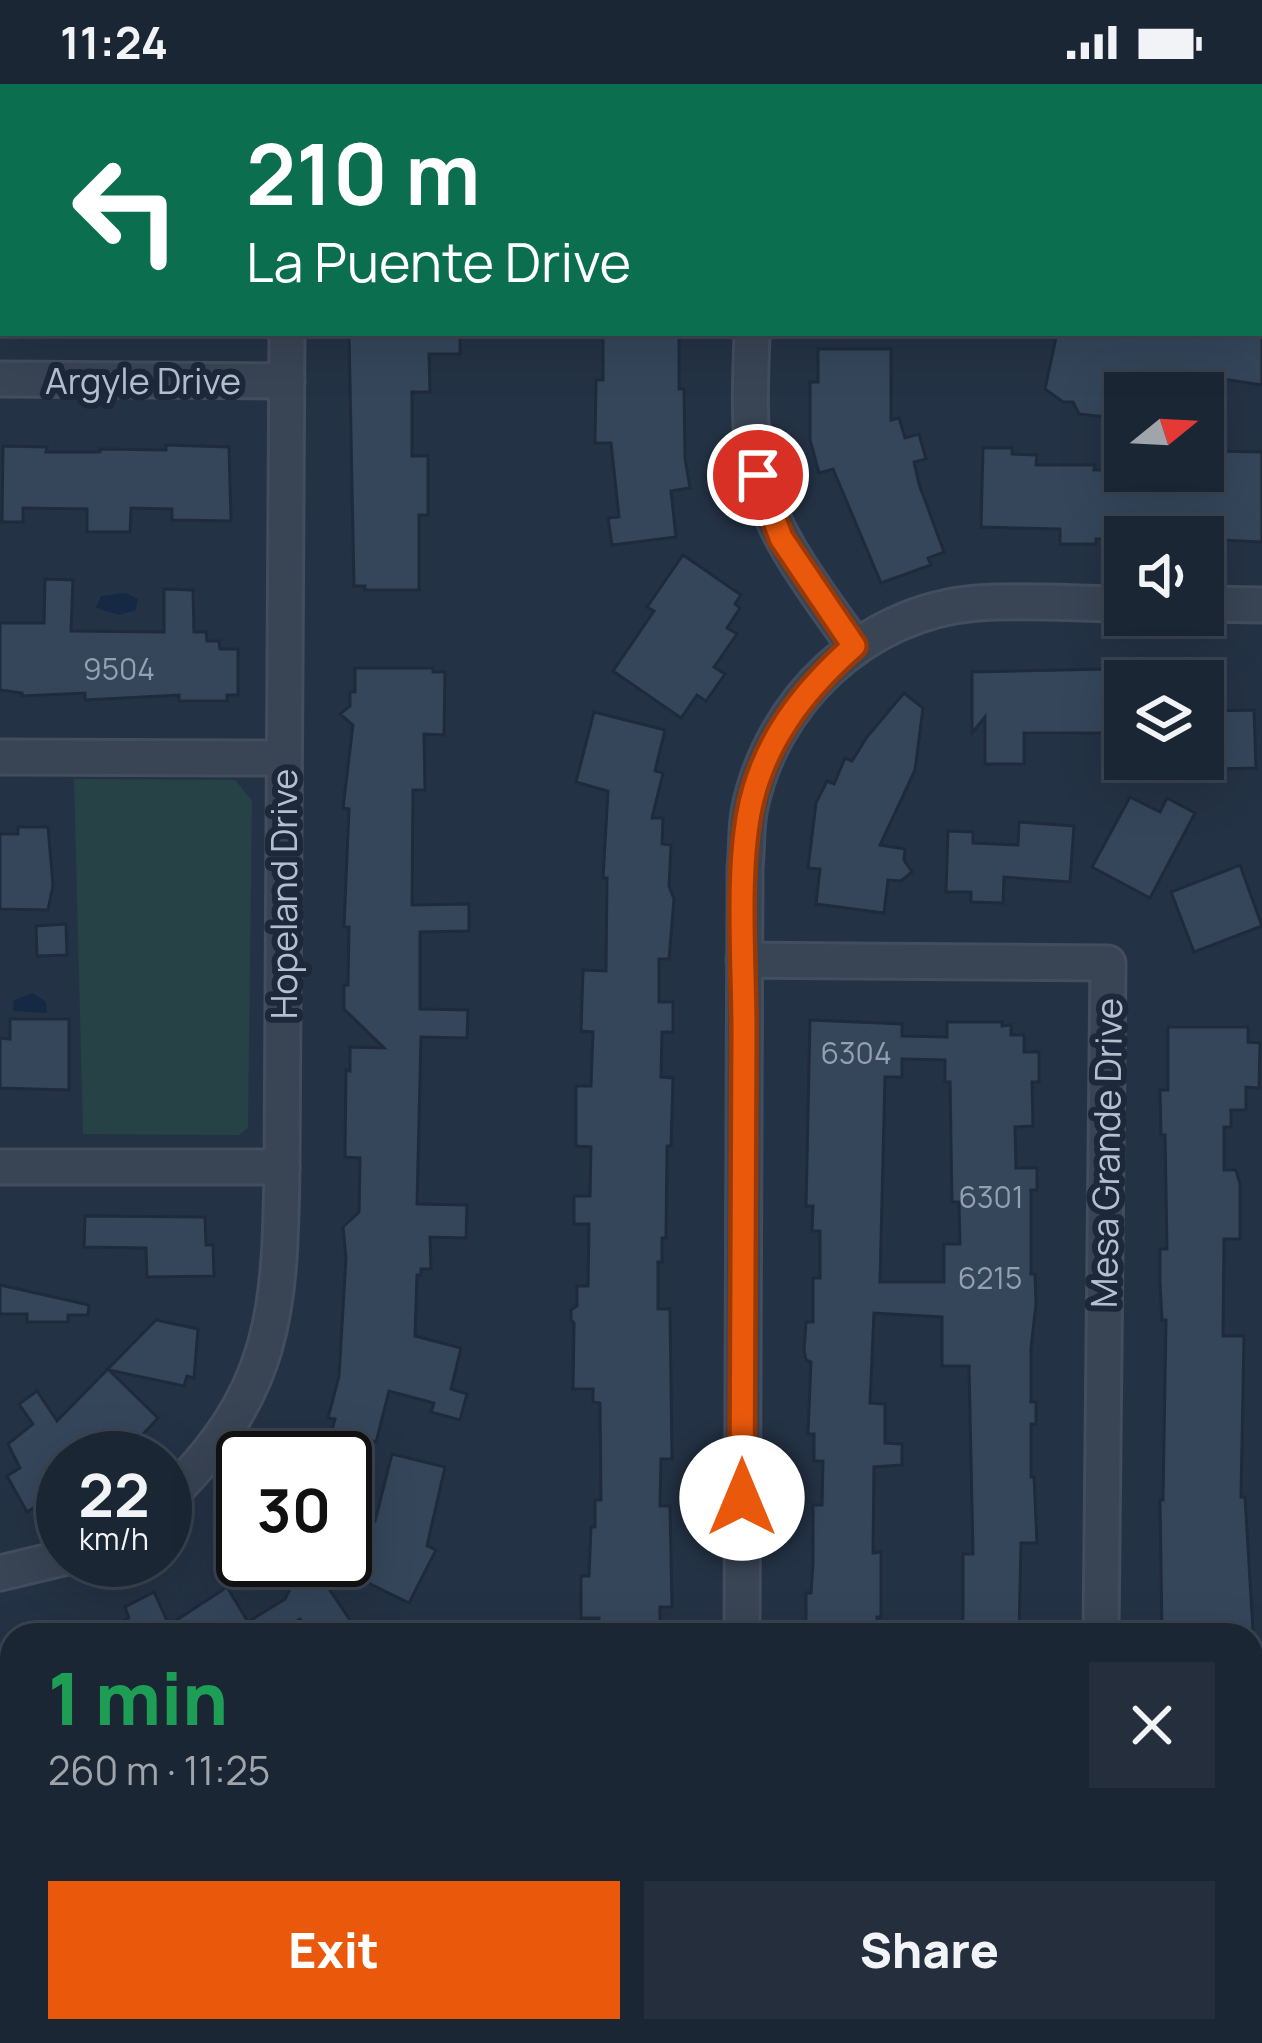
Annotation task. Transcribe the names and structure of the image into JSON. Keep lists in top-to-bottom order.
{
  "streets": {
    "street": ["Argyle Drive", "Hopeland Drive", "Mesa Grande Drive"]
  },
  "crossings": [
    ["Argyle Drive", "Hopeland Drive"]
  ],
  "house_numbers": [
    "9504",
    "6304",
    "6301",
    "6215"
  ],
  "north": "right",
  "page": {
    "status": "11:24",
    "turn": ["210 m", "La Puente Drive"],
    "speed": "22 km/h",
    "limit": "30",
    "heading": ["1 min", "260 m · 11:25"],
    "buttons": ["Exit", "Share"]
  }
}
